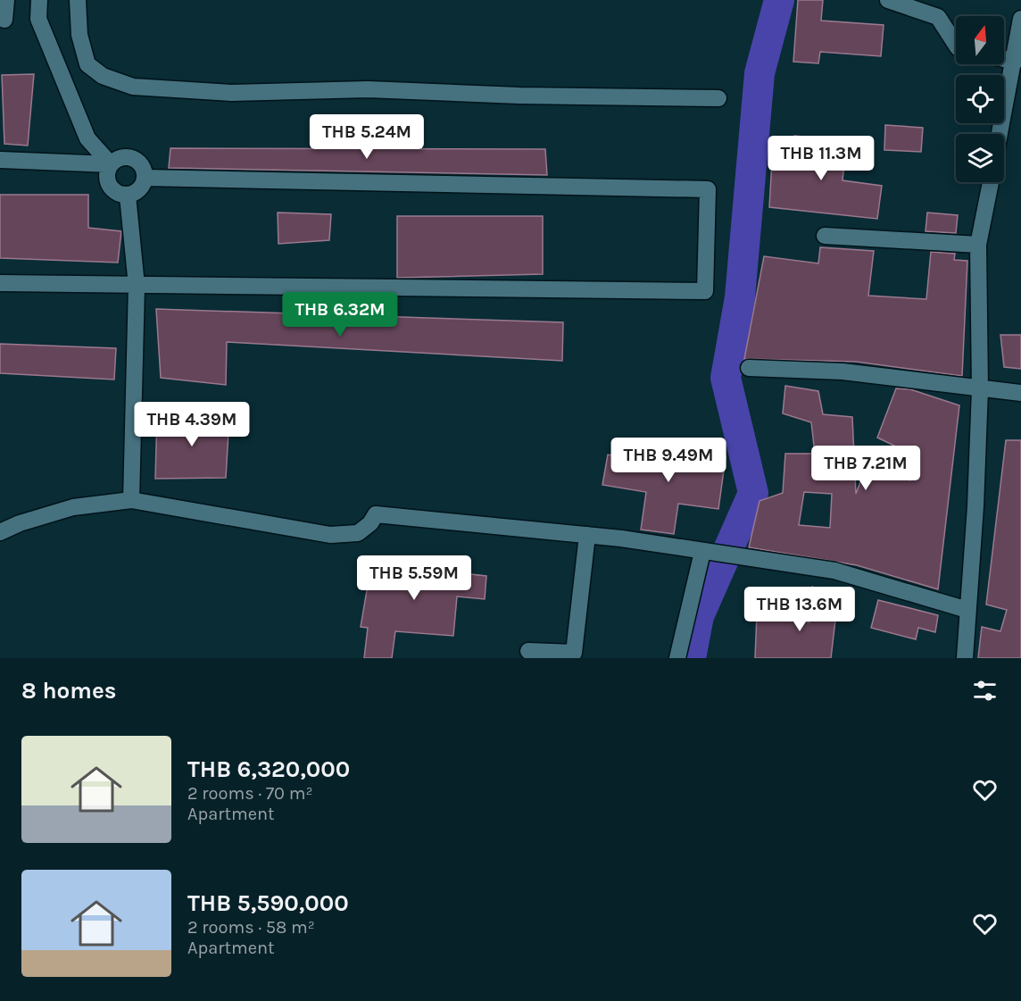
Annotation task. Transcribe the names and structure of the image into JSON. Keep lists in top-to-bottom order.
{
  "north": "top",
  "page": {
    "price": [
      "THB 5.24M",
      "THB 11.3M",
      "THB 6.32M",
      "THB 4.39M",
      "THB 9.49M",
      "THB 7.21M",
      "THB 5.59M",
      "THB 13.6M"
    ],
    "heading": "8 homes",
    "list": [
      {
        "name": "THB 6,320,000",
        "note": "2 rooms · 70 m² · Apartment"
      },
      {
        "name": "THB 5,590,000",
        "note": "2 rooms · 58 m² · Apartment"
      }
    ]
  }
}
